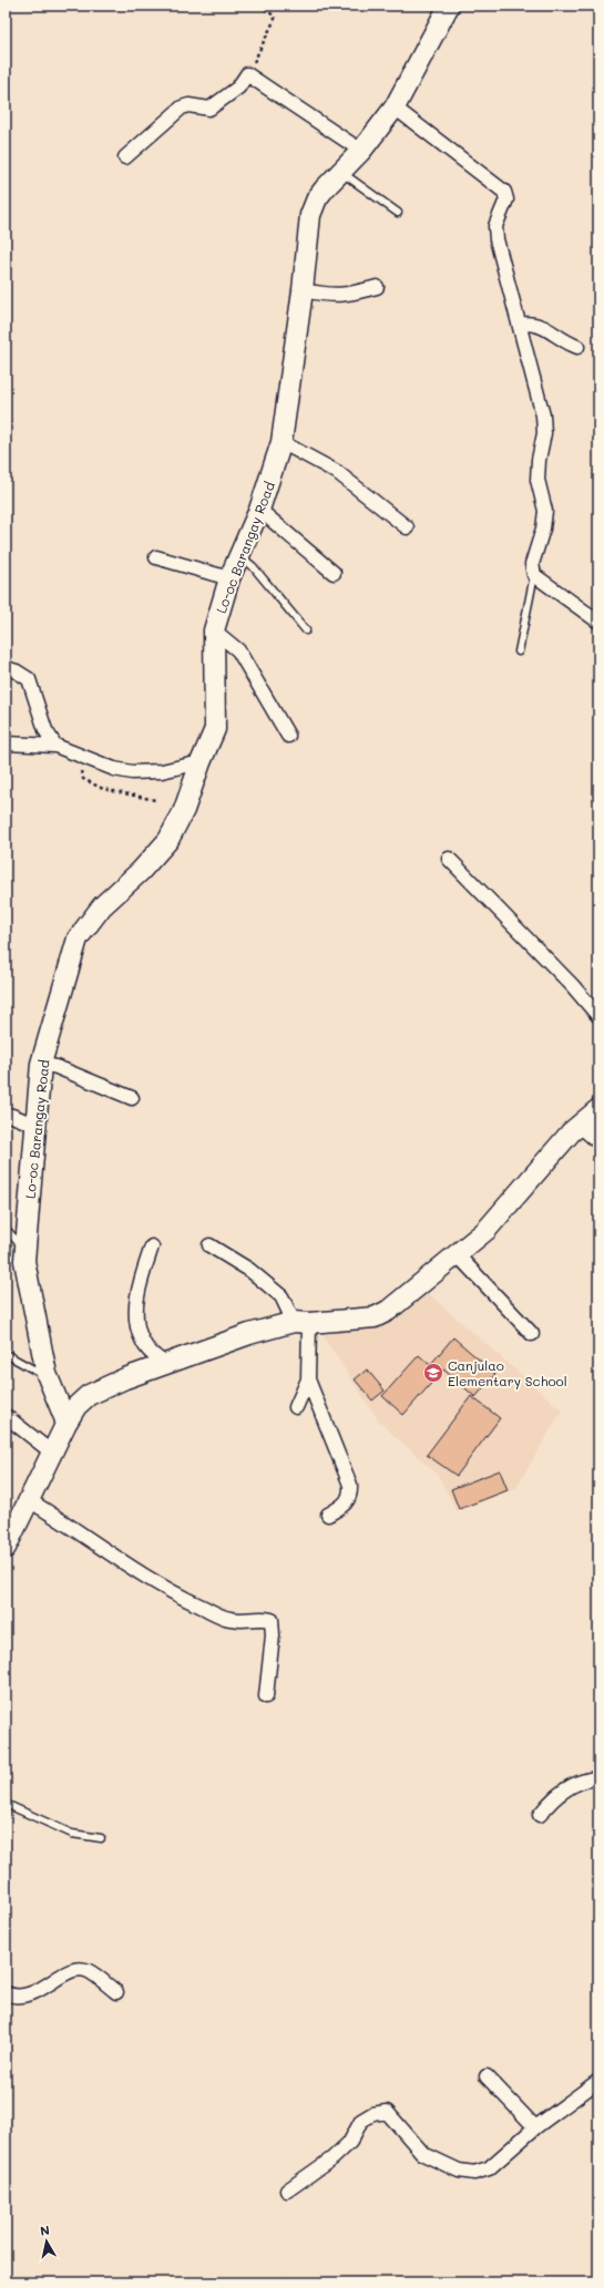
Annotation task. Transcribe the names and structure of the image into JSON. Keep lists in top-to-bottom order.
{
  "streets": {
    "street": ["Lo-oc Barangay Road"]
  },
  "places": {
    "school or university": ["Canjulao Elementary School"]
  },
  "north": "top"
}
